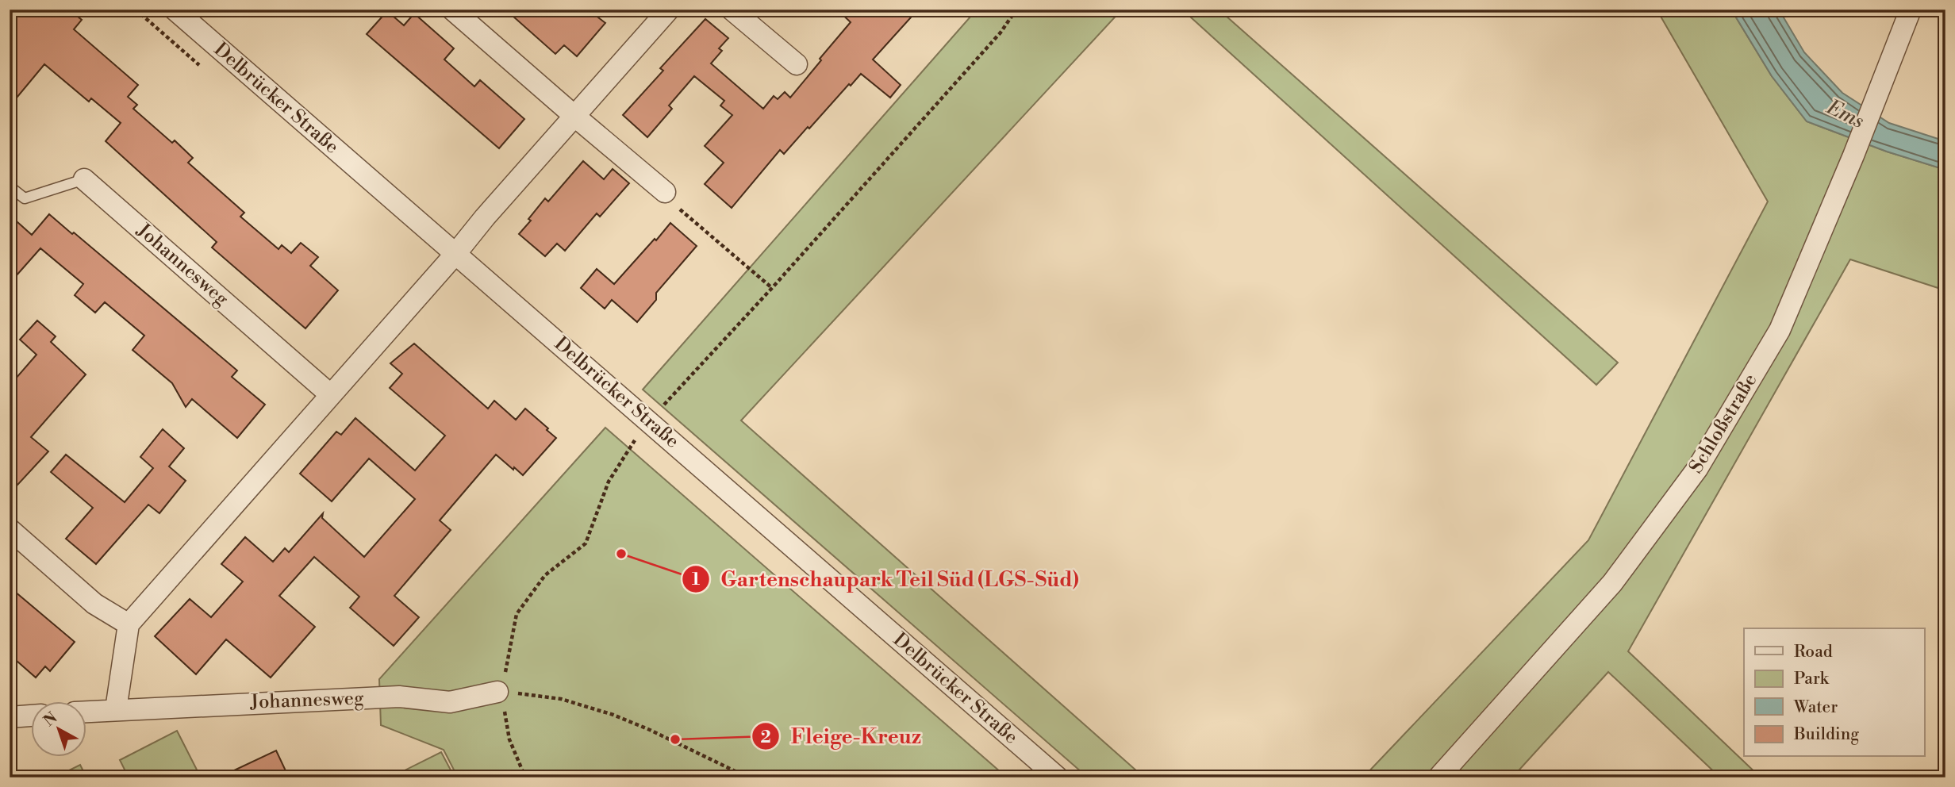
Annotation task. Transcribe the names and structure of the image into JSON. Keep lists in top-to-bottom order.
{
  "streets": {
    "street": ["Delbrücker Straße", "Johannesweg", "Schloßstraße"]
  },
  "water": ["Ems"],
  "places": ["Gartenschaupark Teil Süd (LGS-Süd)", "Fleige-Kreuz"],
  "legend": [
    "Road",
    "Park",
    "Water",
    "Building"
  ],
  "north": "top left"
}
